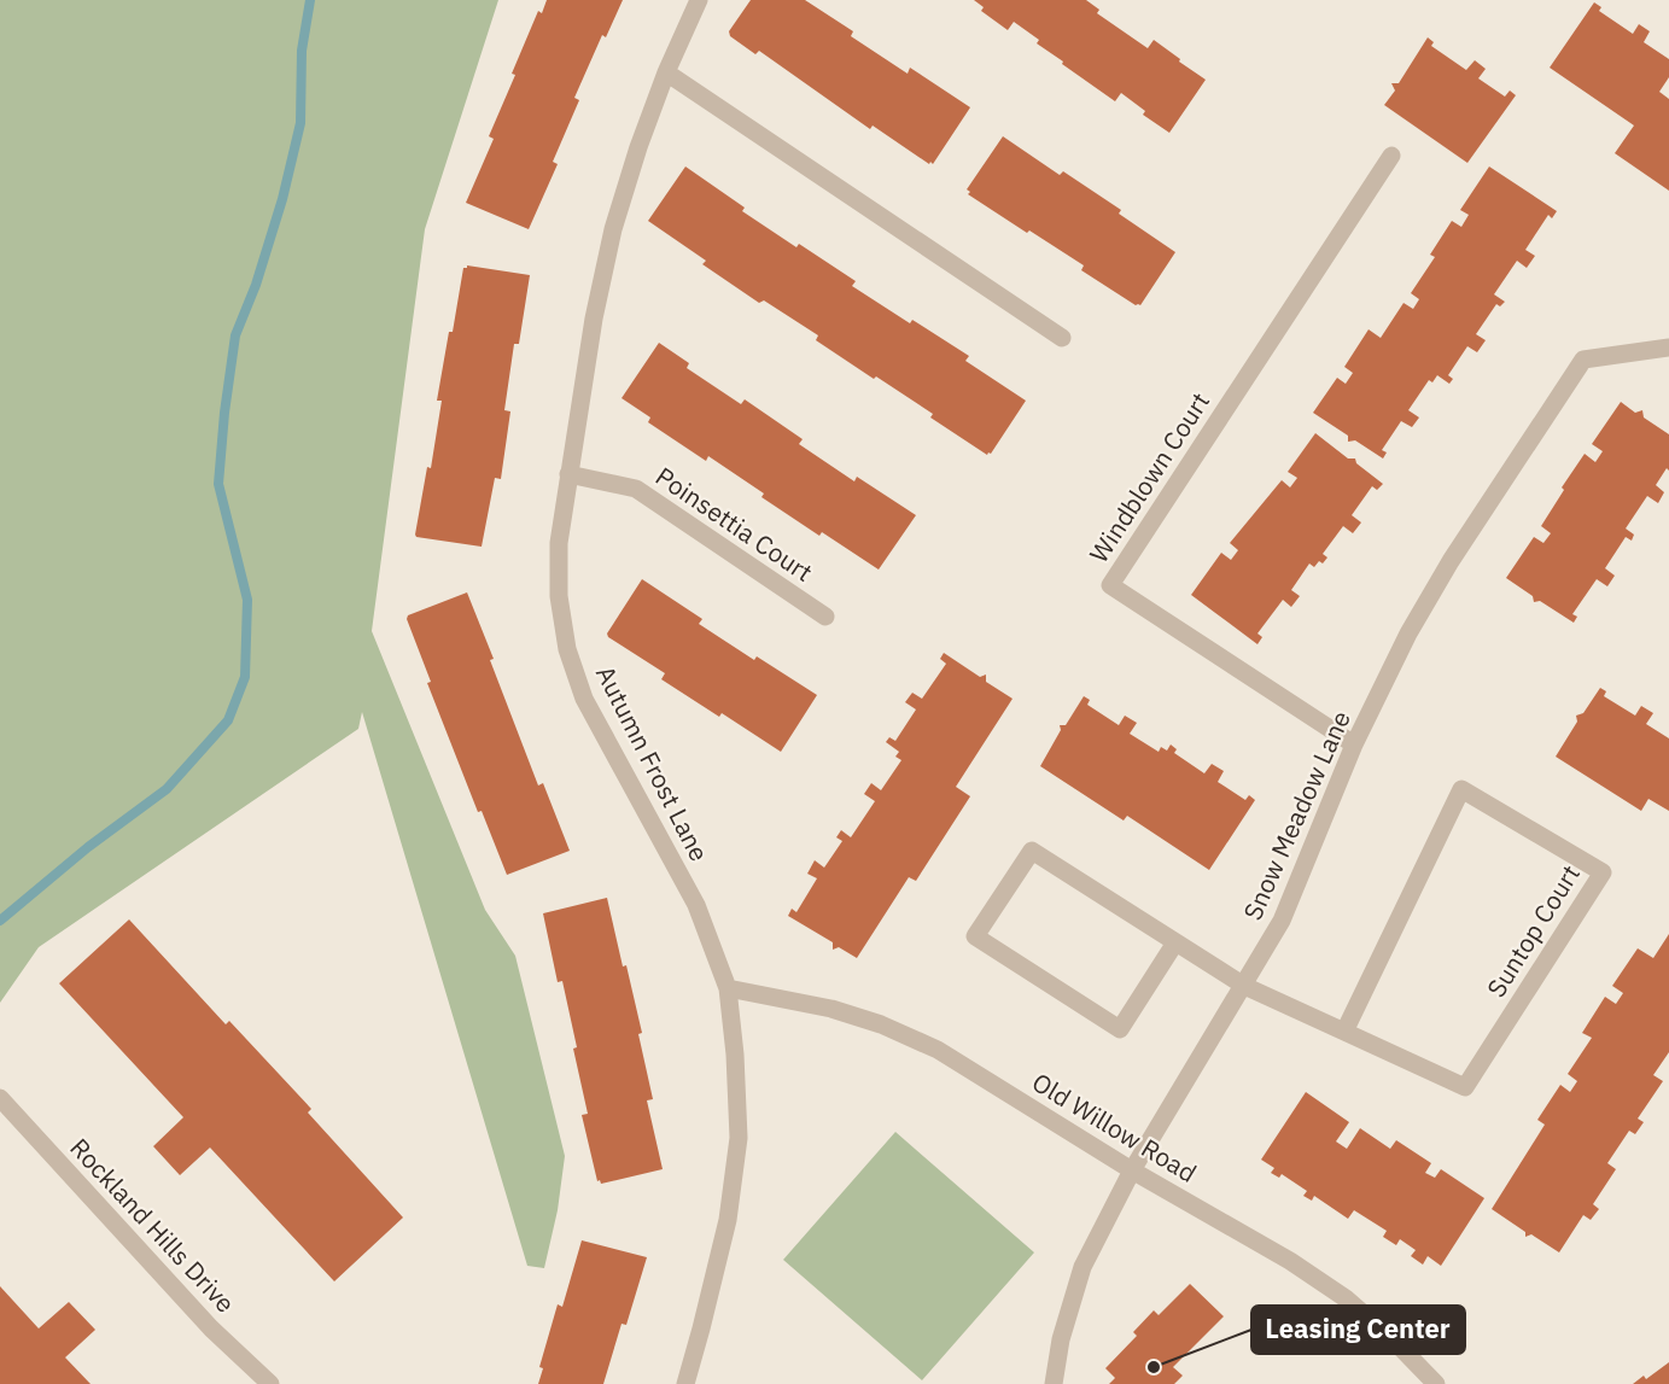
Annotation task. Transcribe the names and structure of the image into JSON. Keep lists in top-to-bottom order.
{
  "streets": {
    "street": [
      "Windblown Court",
      "Poinsettia Court",
      "Autumn Frost Lane",
      "Snow Meadow Lane",
      "Suntop Court",
      "Old Willow Road",
      "Rockland Hills Drive"
    ]
  },
  "crossings": [
    ["Windblown Court", "Snow Meadow Lane"],
    ["Poinsettia Court", "Autumn Frost Lane"],
    ["Autumn Frost Lane", "Old Willow Road"],
    ["Snow Meadow Lane", "Suntop Court"],
    ["Snow Meadow Lane", "Old Willow Road"]
  ],
  "places": ["Leasing Center"]
}
